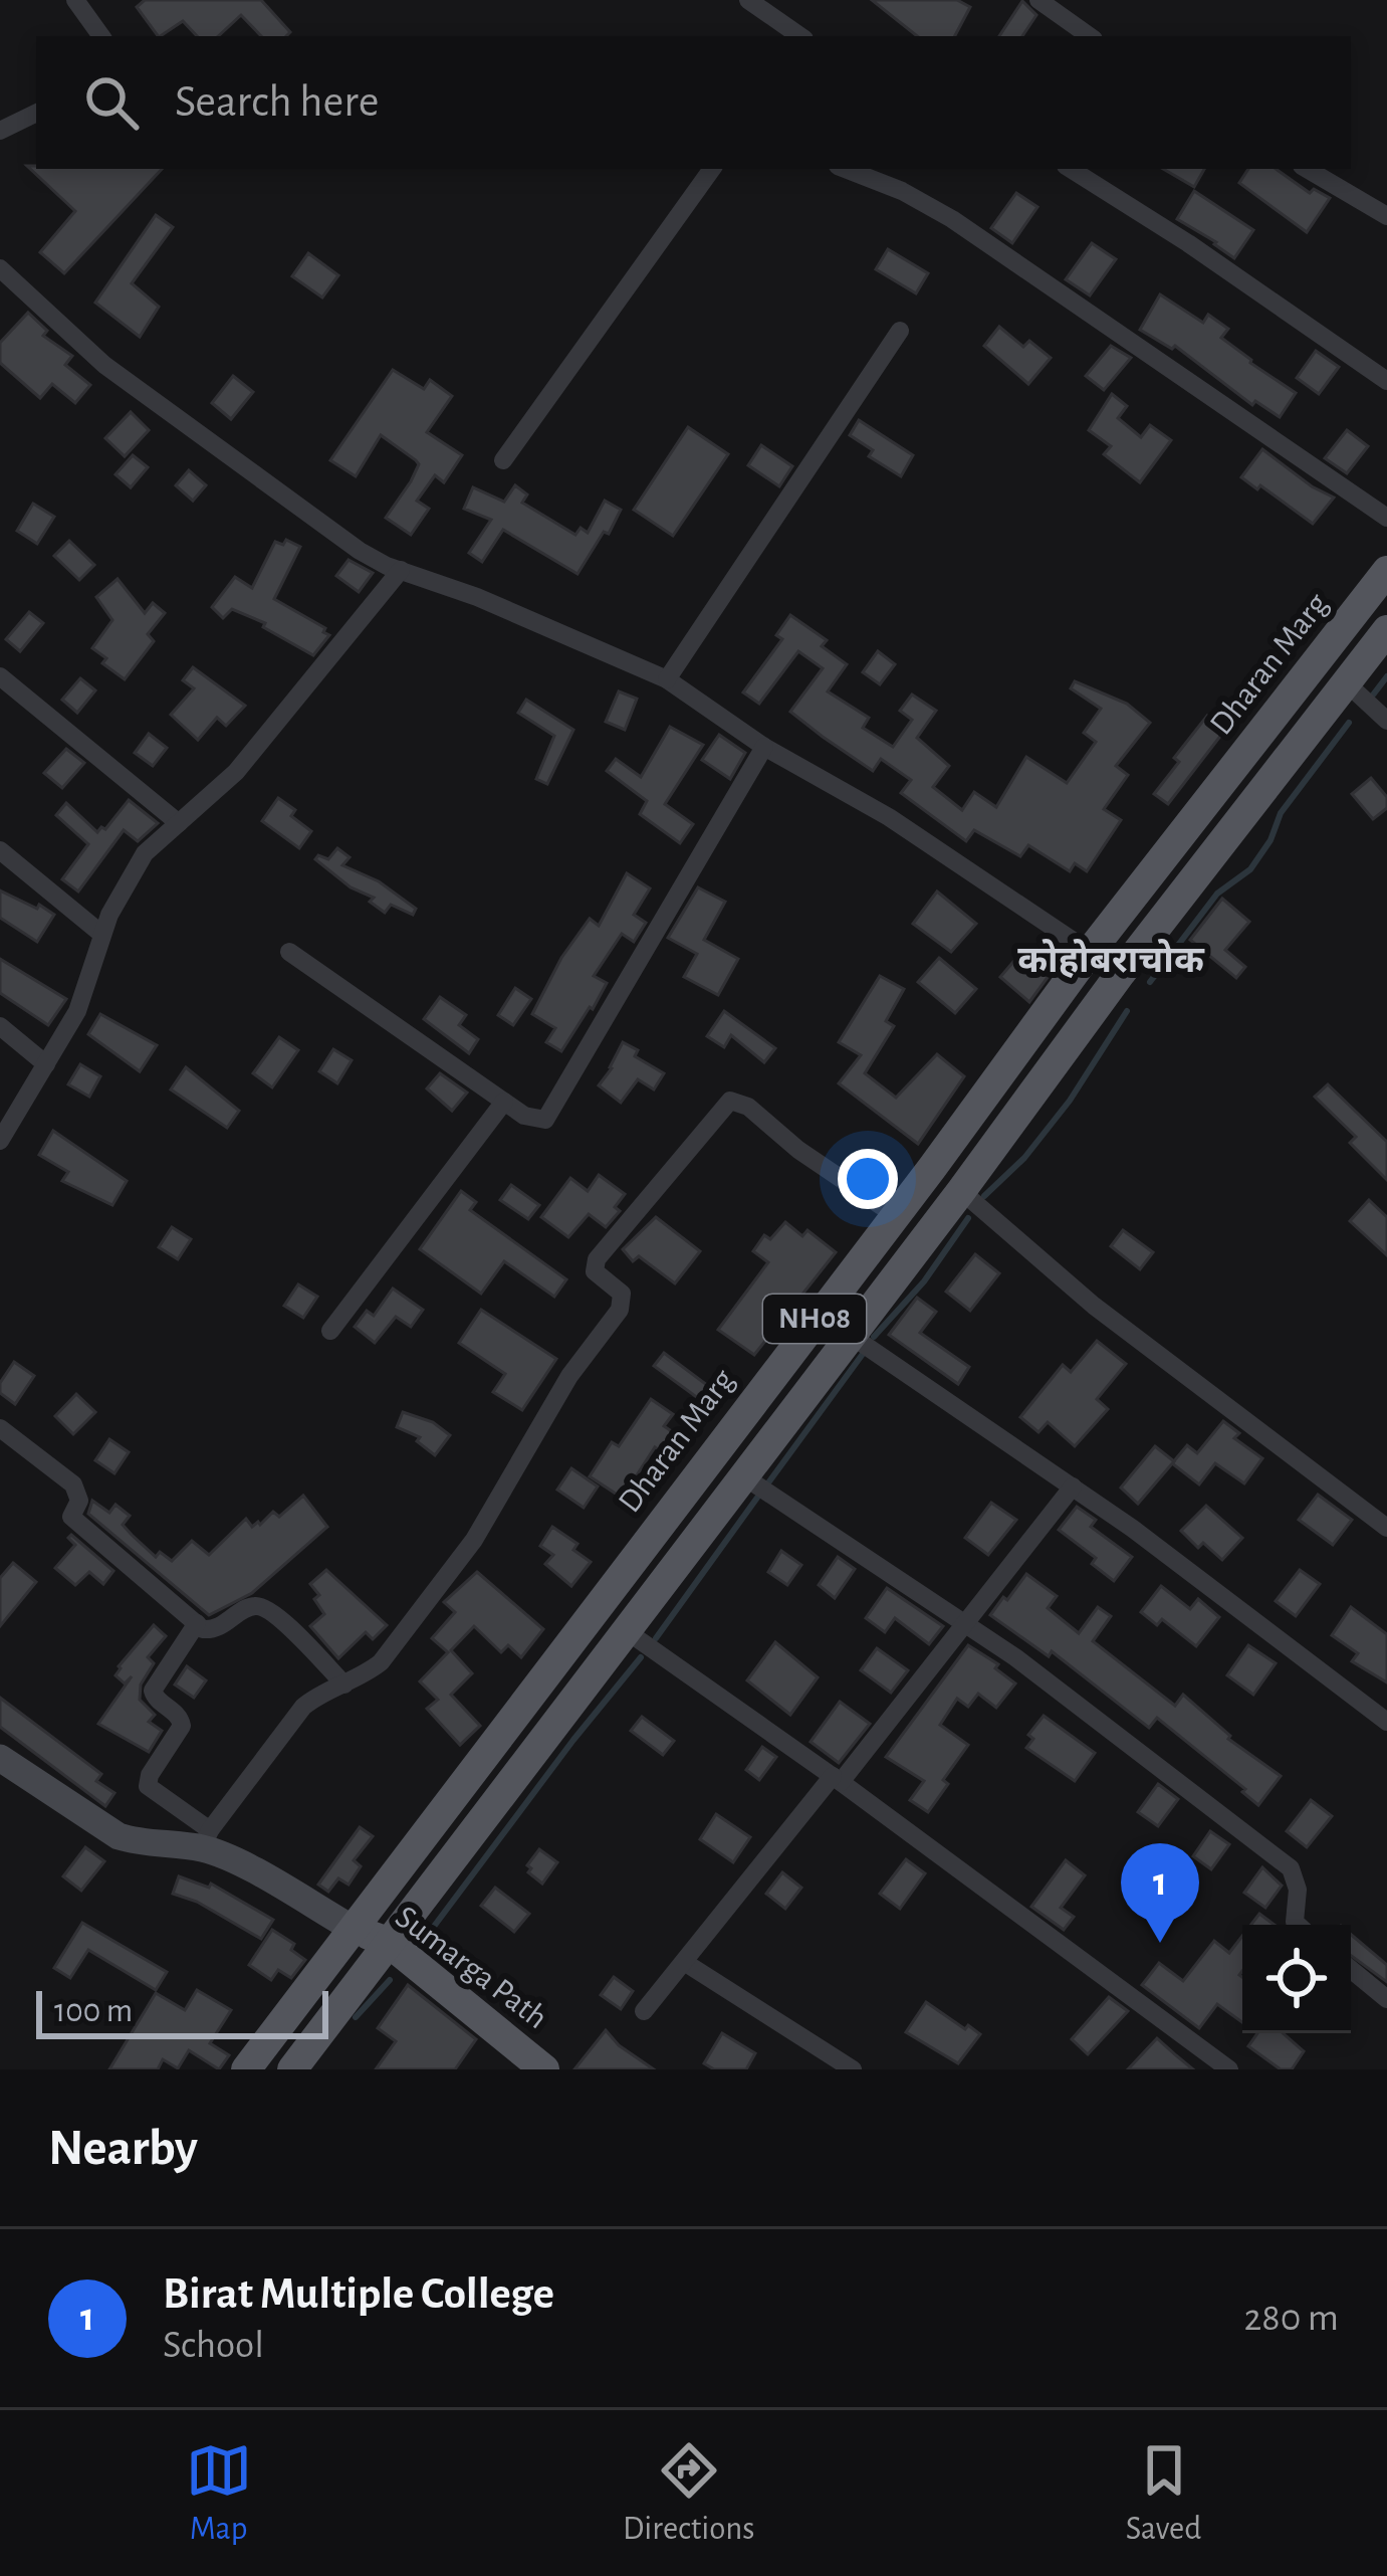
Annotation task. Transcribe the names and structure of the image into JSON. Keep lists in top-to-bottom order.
{
  "streets": {
    "main road": ["Dharan Marg", "NH08", "Sumarga Path"]
  },
  "crossings": [
    ["Dharan Marg", "Sumarga Path"],
    ["NH08", "Sumarga Path"]
  ],
  "districts": ["कोहोबराचोक"],
  "scale_bar": "100 m",
  "page": {
    "search": "Search here",
    "pins": "1",
    "scale": "100 m",
    "heading": "Nearby",
    "list": [
      {
        "mark": "1",
        "name": "Birat Multiple College",
        "note": "School",
        "value": "280 m"
      }
    ],
    "nav": ["Map", "Directions", "Saved"]
  }
}
